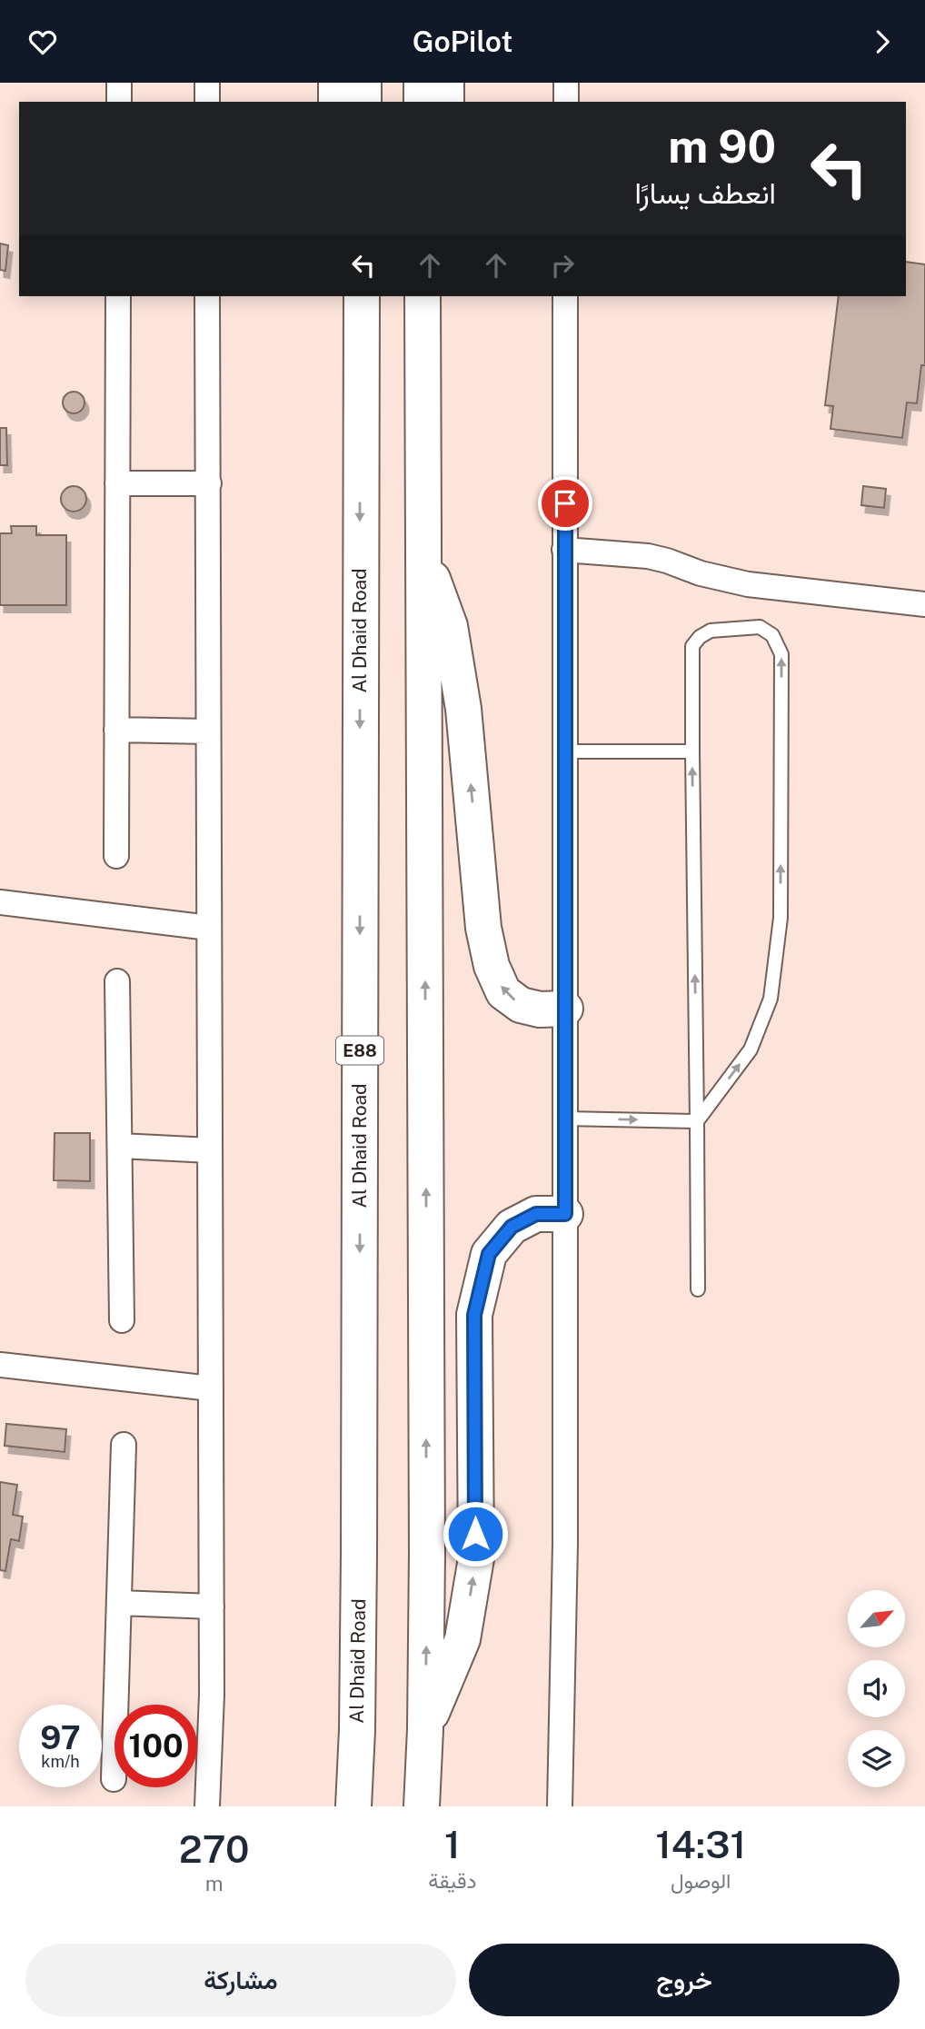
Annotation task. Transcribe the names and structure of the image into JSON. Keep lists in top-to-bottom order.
{
  "streets": {
    "highway": ["Al Dhaid Road", "E88"]
  },
  "north": "top right",
  "page": {
    "header": "GoPilot",
    "turn": ["90 m", "انعطف يسارًا"],
    "speed": "97 km/h",
    "limit": "100",
    "eta": [
      "14:31",
      "الوصول",
      "1",
      "دقيقة",
      "270",
      "m"
    ],
    "buttons": ["خروج", "مشاركة"]
  }
}
